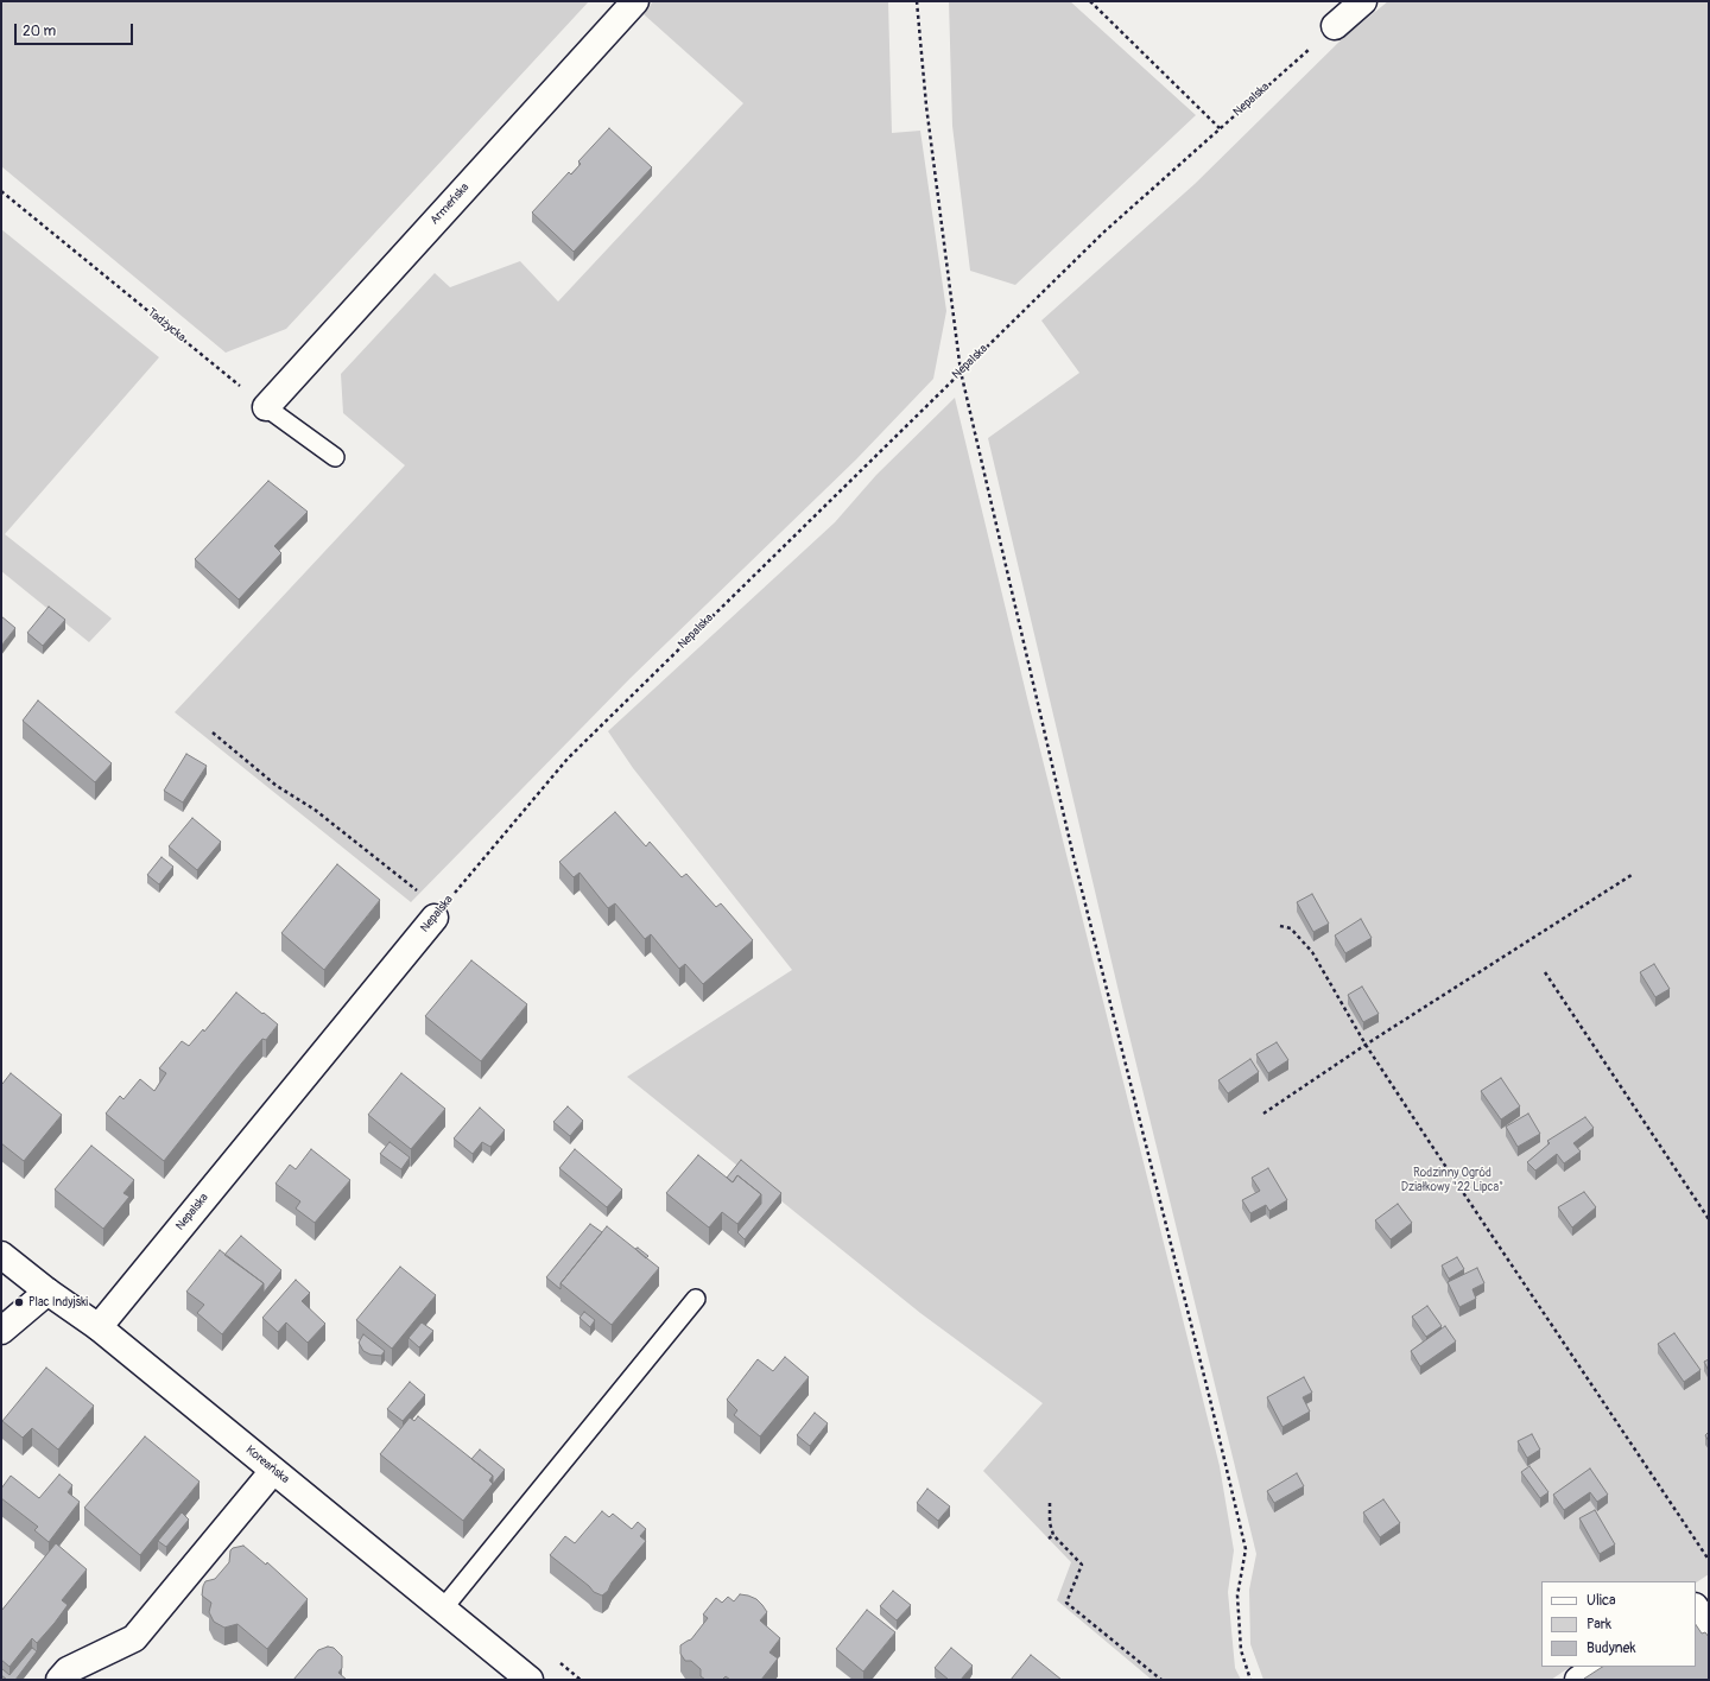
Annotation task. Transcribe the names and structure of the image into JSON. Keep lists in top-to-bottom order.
{
  "streets": {
    "street": ["Nepalska", "Armeńska", "Koreańska"],
    "path": ["Tadżycka"]
  },
  "crossings": [
    ["Nepalska", "Koreańska"],
    ["Armeńska", "Tadżycka"]
  ],
  "parks": ["Rodzinny Ogród Działkowy \"22 Lipca\""],
  "places": ["Plac Indyjski"],
  "legend": ["Ulica", "Park", "Budynek"],
  "scale_bar": "20 m"
}
